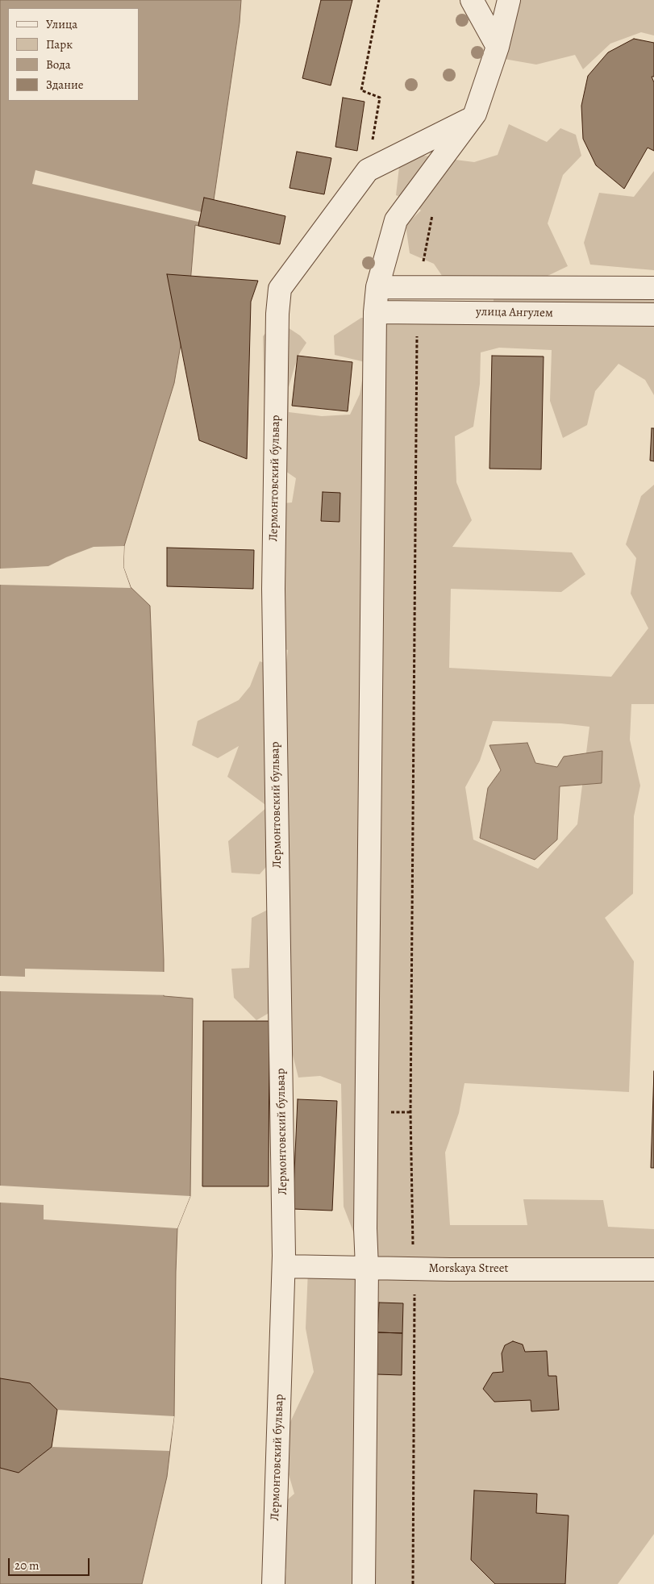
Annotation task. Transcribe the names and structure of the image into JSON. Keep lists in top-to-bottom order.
{
  "streets": {
    "street": ["улица Ангулем", "Лермонтовский бульвар", "Morskaya Street"]
  },
  "crossings": [
    ["Лермонтовский бульвар", "Morskaya Street"]
  ],
  "legend": [
    "Улица",
    "Парк",
    "Вода",
    "Здание"
  ],
  "scale_bar": "20 m"
}
